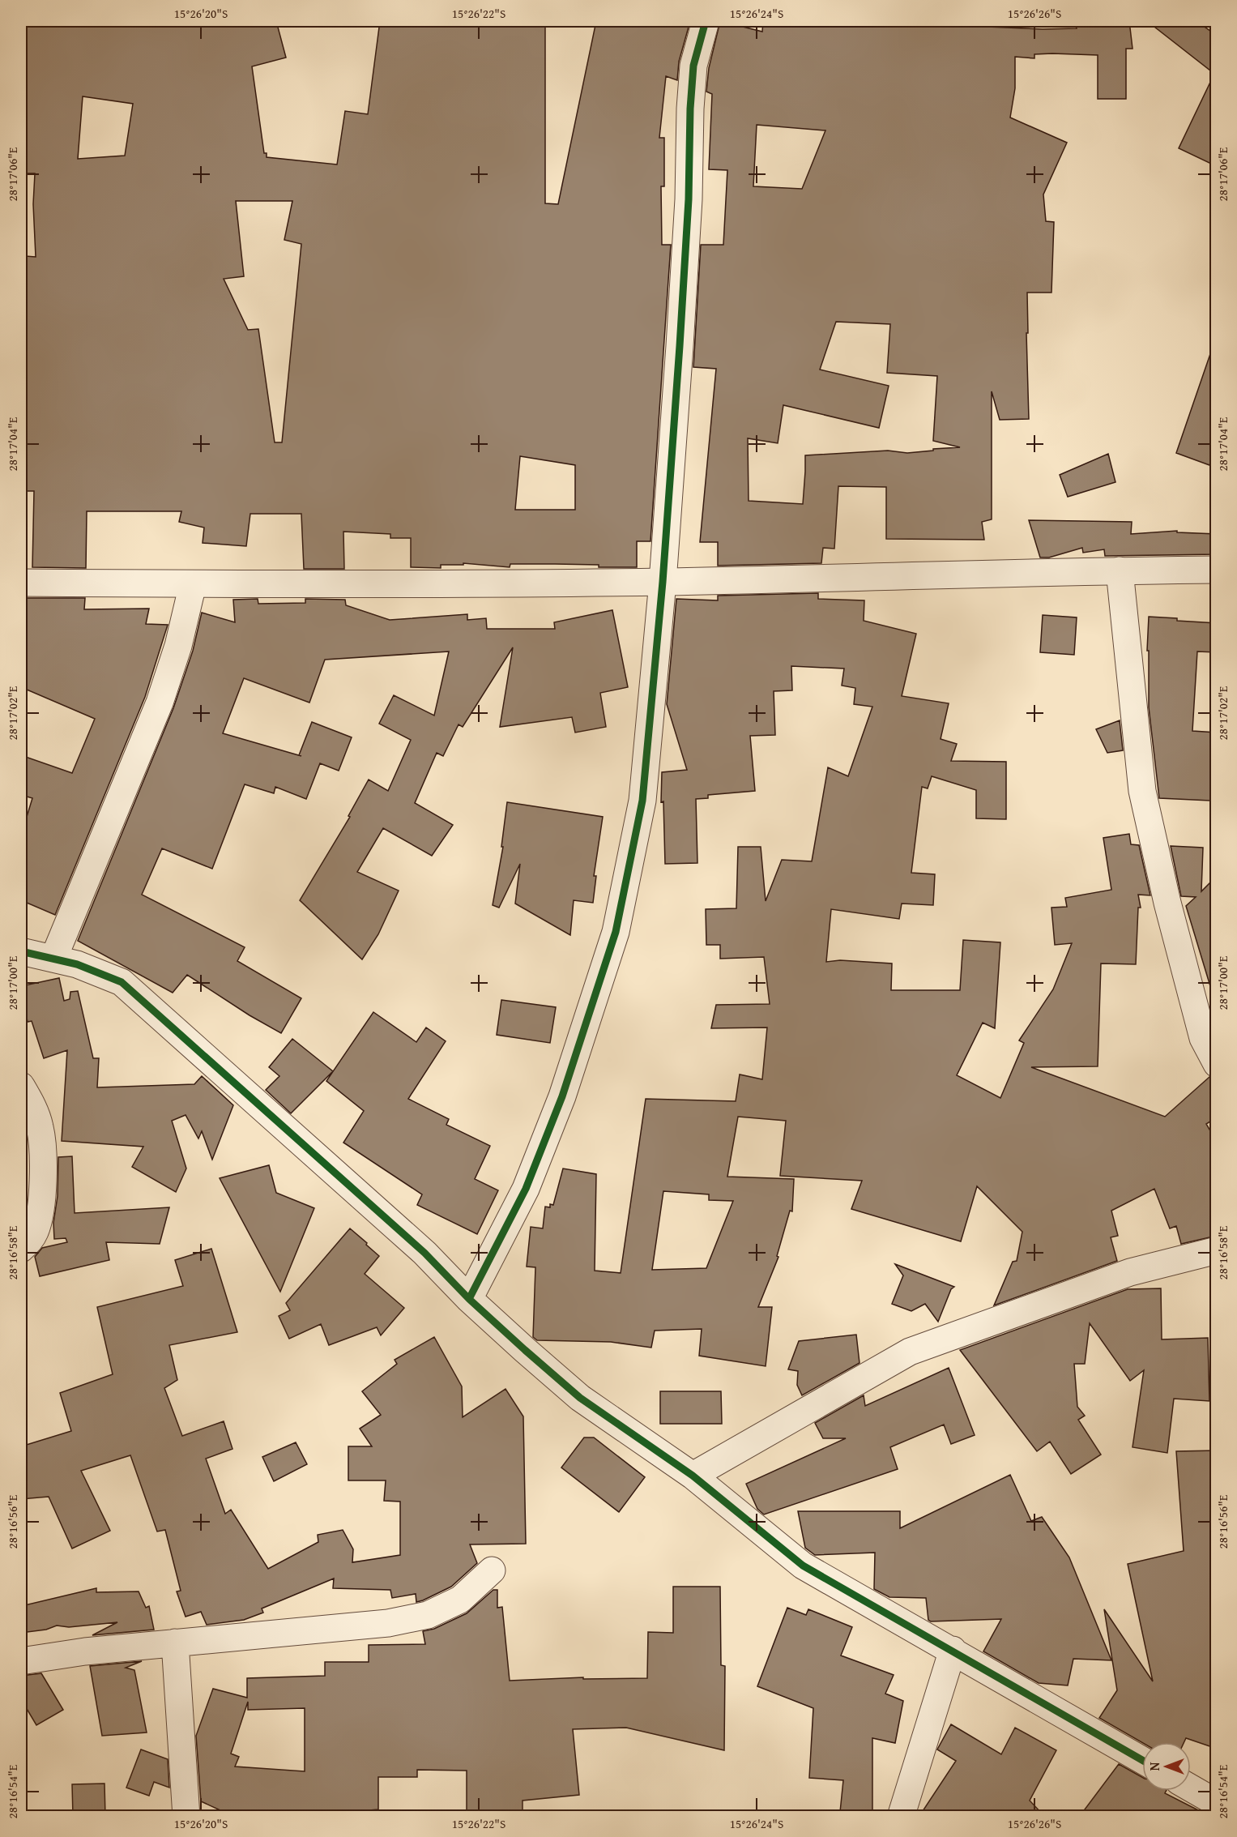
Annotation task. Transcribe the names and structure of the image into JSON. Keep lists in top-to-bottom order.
{
  "north": "left",
  "coordinates": [
    "15°26'20\"S",
    "15°26'22\"S",
    "15°26'24\"S",
    "15°26'26\"S",
    "28°17'06\"E",
    "28°17'04\"E",
    "28°17'02\"E",
    "28°17'00\"E",
    "28°16'58\"E",
    "28°16'56\"E",
    "28°16'54\"E"
  ]
}
